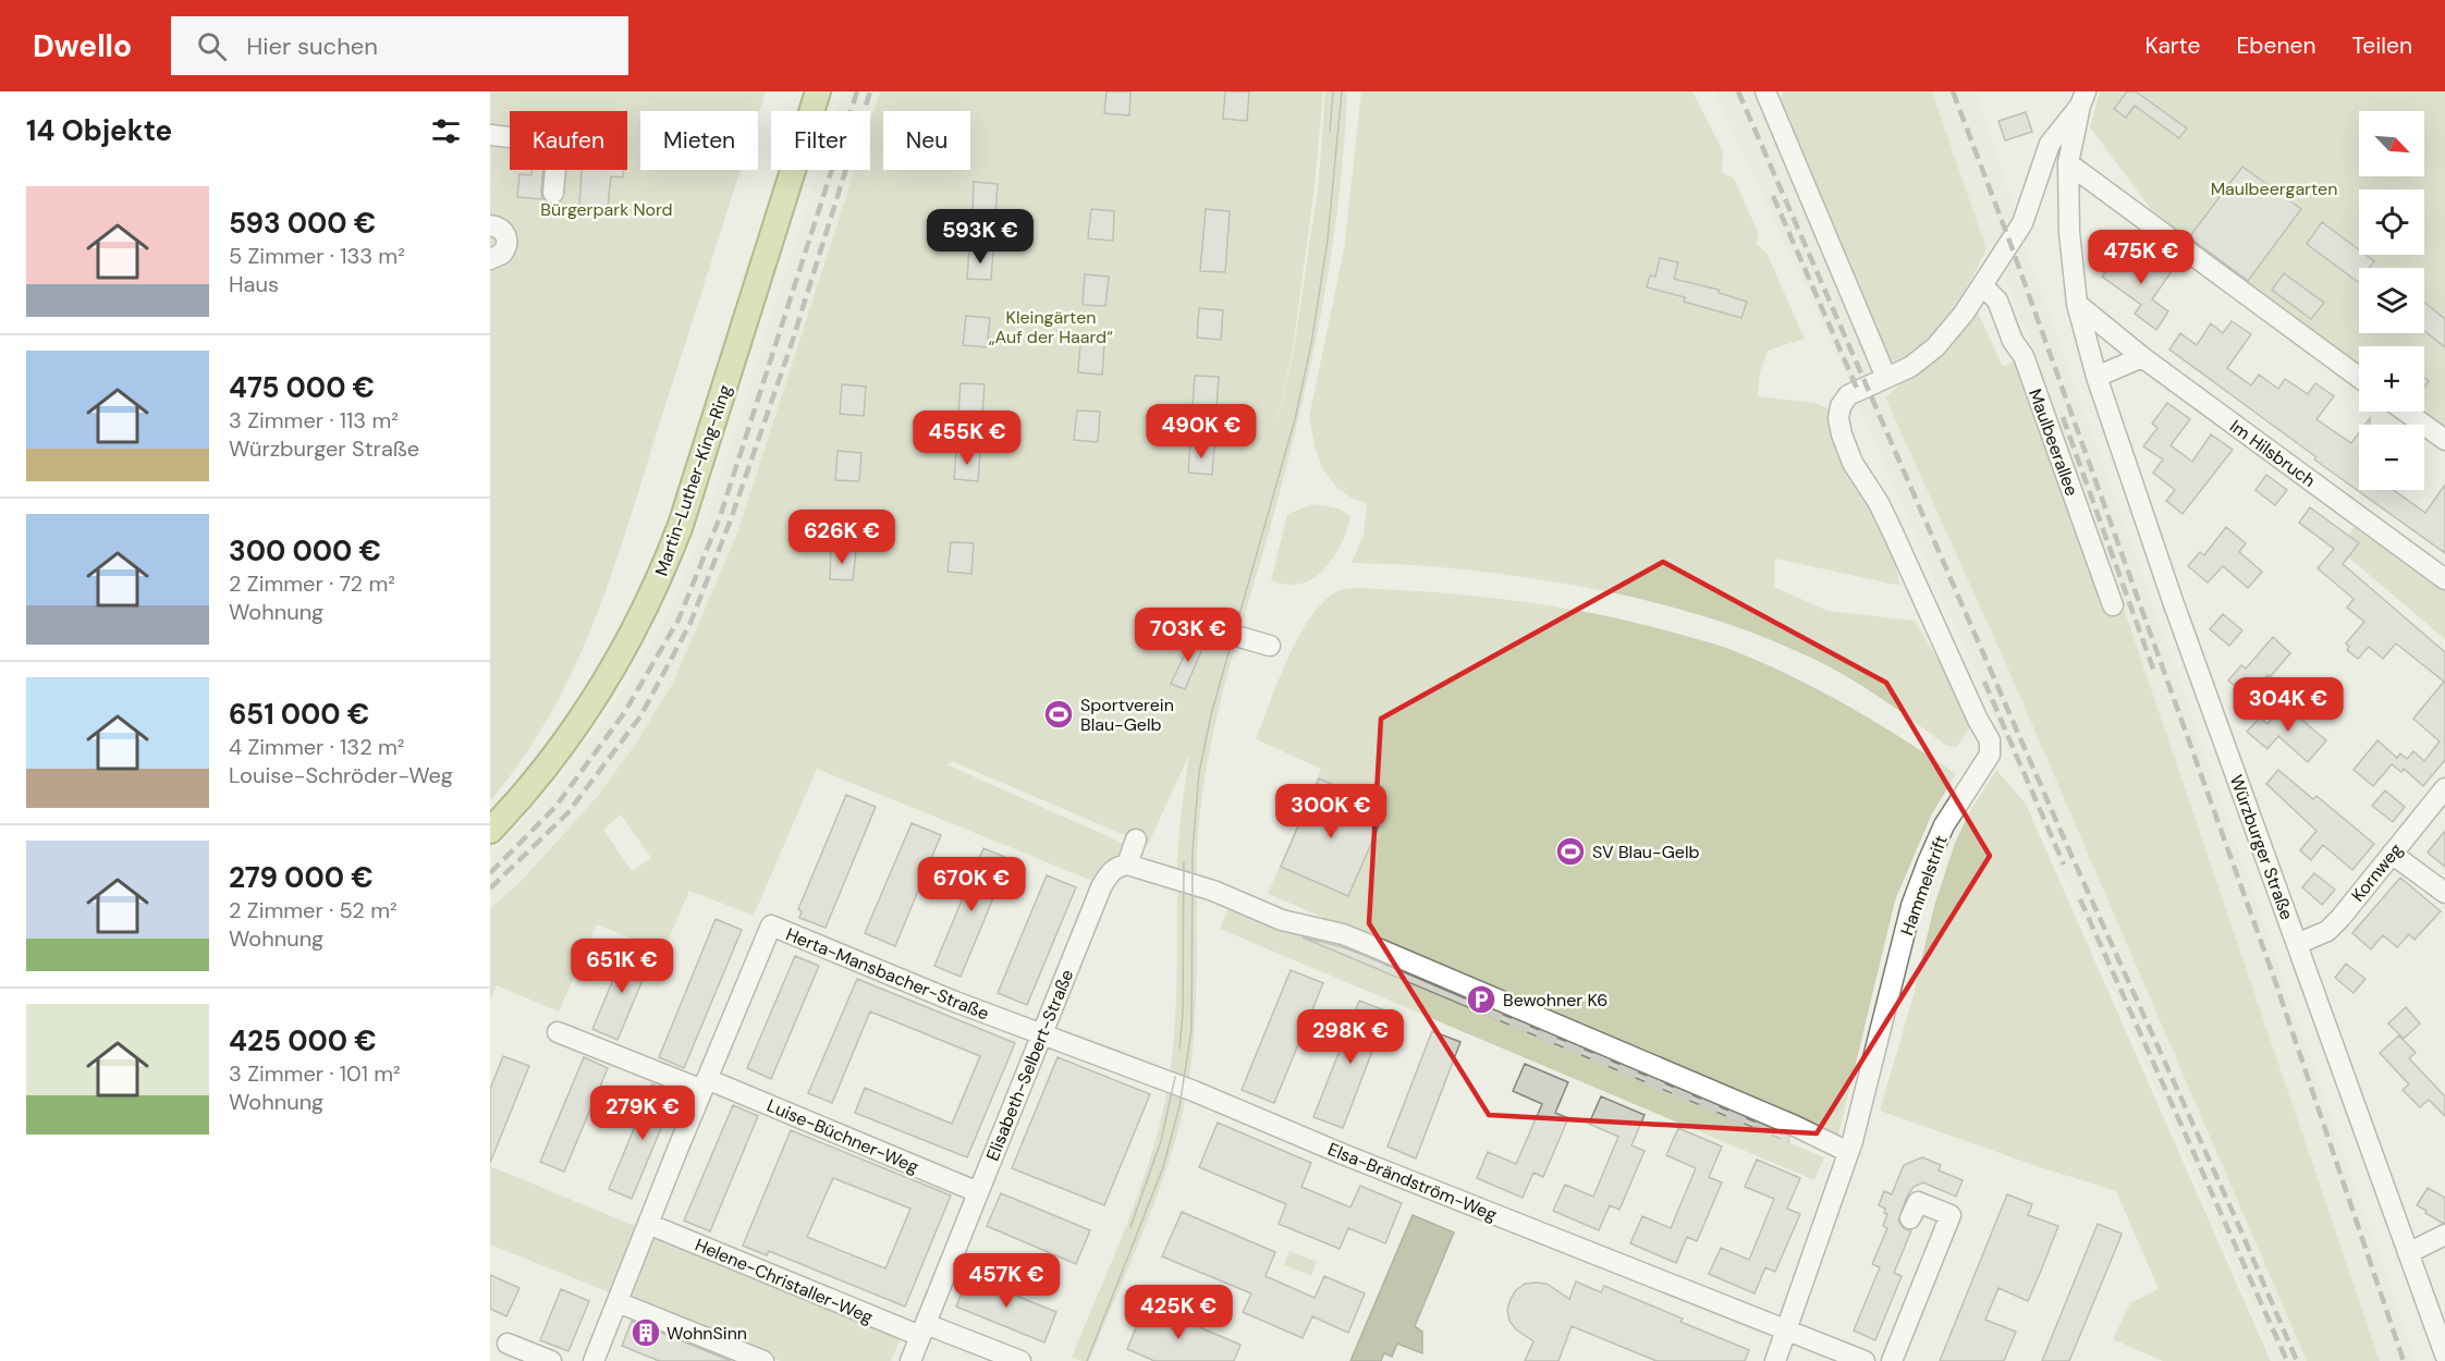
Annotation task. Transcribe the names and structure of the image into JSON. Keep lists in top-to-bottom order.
{
  "streets": {
    "main road": ["Martin-Luther-King-Ring"],
    "street": [
      "Maulbeerallee",
      "Im Hilsbruch",
      "Würzburger Straße",
      "Kornweg",
      "Hammelstrift",
      "Herta-Mansbacher-Straße",
      "Elisabeth-Selbert-Straße",
      "Luise-Büchner-Weg",
      "Elsa-Brändström-Weg",
      "Helene-Christaller-Weg"
    ]
  },
  "crossings": [
    ["Im Hilsbruch", "Würzburger Straße"],
    ["Würzburger Straße", "Kornweg"],
    ["Hammelstrift", "Elsa-Brändström-Weg"],
    ["Herta-Mansbacher-Straße", "Elisabeth-Selbert-Straße"],
    ["Herta-Mansbacher-Straße", "Luise-Büchner-Weg"],
    ["Herta-Mansbacher-Straße", "Elsa-Brändström-Weg"],
    ["Herta-Mansbacher-Straße", "Helene-Christaller-Weg"],
    ["Elisabeth-Selbert-Straße", "Luise-Büchner-Weg"],
    ["Elisabeth-Selbert-Straße", "Elsa-Brändström-Weg"],
    ["Elisabeth-Selbert-Straße", "Helene-Christaller-Weg"]
  ],
  "parks": ["Maulbeergarten", "Bürgerpark Nord", "Kleingärten „Auf der Haard“"],
  "places": {
    "sports": ["Sportverein Blau-Gelb", "SV Blau-Gelb"],
    "parking": ["Bewohner K6"],
    "building": ["WohnSinn"]
  },
  "north": "bottom right",
  "page": {
    "header": "Dwello",
    "search": "Hier suchen",
    "nav": ["Karte", "Ebenen", "Teilen"],
    "heading": "14 Objekte",
    "map_buttons": ["+", "−"],
    "chip": [
      "Kaufen",
      "Mieten",
      "Filter",
      "Neu"
    ],
    "list": [
      {
        "name": "593 000 €",
        "note": "5 Zimmer · 133 m² · Haus"
      },
      {
        "name": "475 000 €",
        "note": "3 Zimmer · 113 m² · Würzburger Straße"
      },
      {
        "name": "300 000 €",
        "note": "2 Zimmer · 72 m² · Wohnung"
      },
      {
        "name": "651 000 €",
        "note": "4 Zimmer · 132 m² · Louise-Schröder-Weg"
      },
      {
        "name": "279 000 €",
        "note": "2 Zimmer · 52 m² · Wohnung"
      },
      {
        "name": "425 000 €",
        "note": "3 Zimmer · 101 m² · Wohnung"
      }
    ],
    "price": [
      "593K €",
      "475K €",
      "490K €",
      "455K €",
      "626K €",
      "703K €",
      "304K €",
      "300K €",
      "670K €",
      "651K €",
      "298K €",
      "279K €",
      "457K €",
      "425K €"
    ]
  }
}
